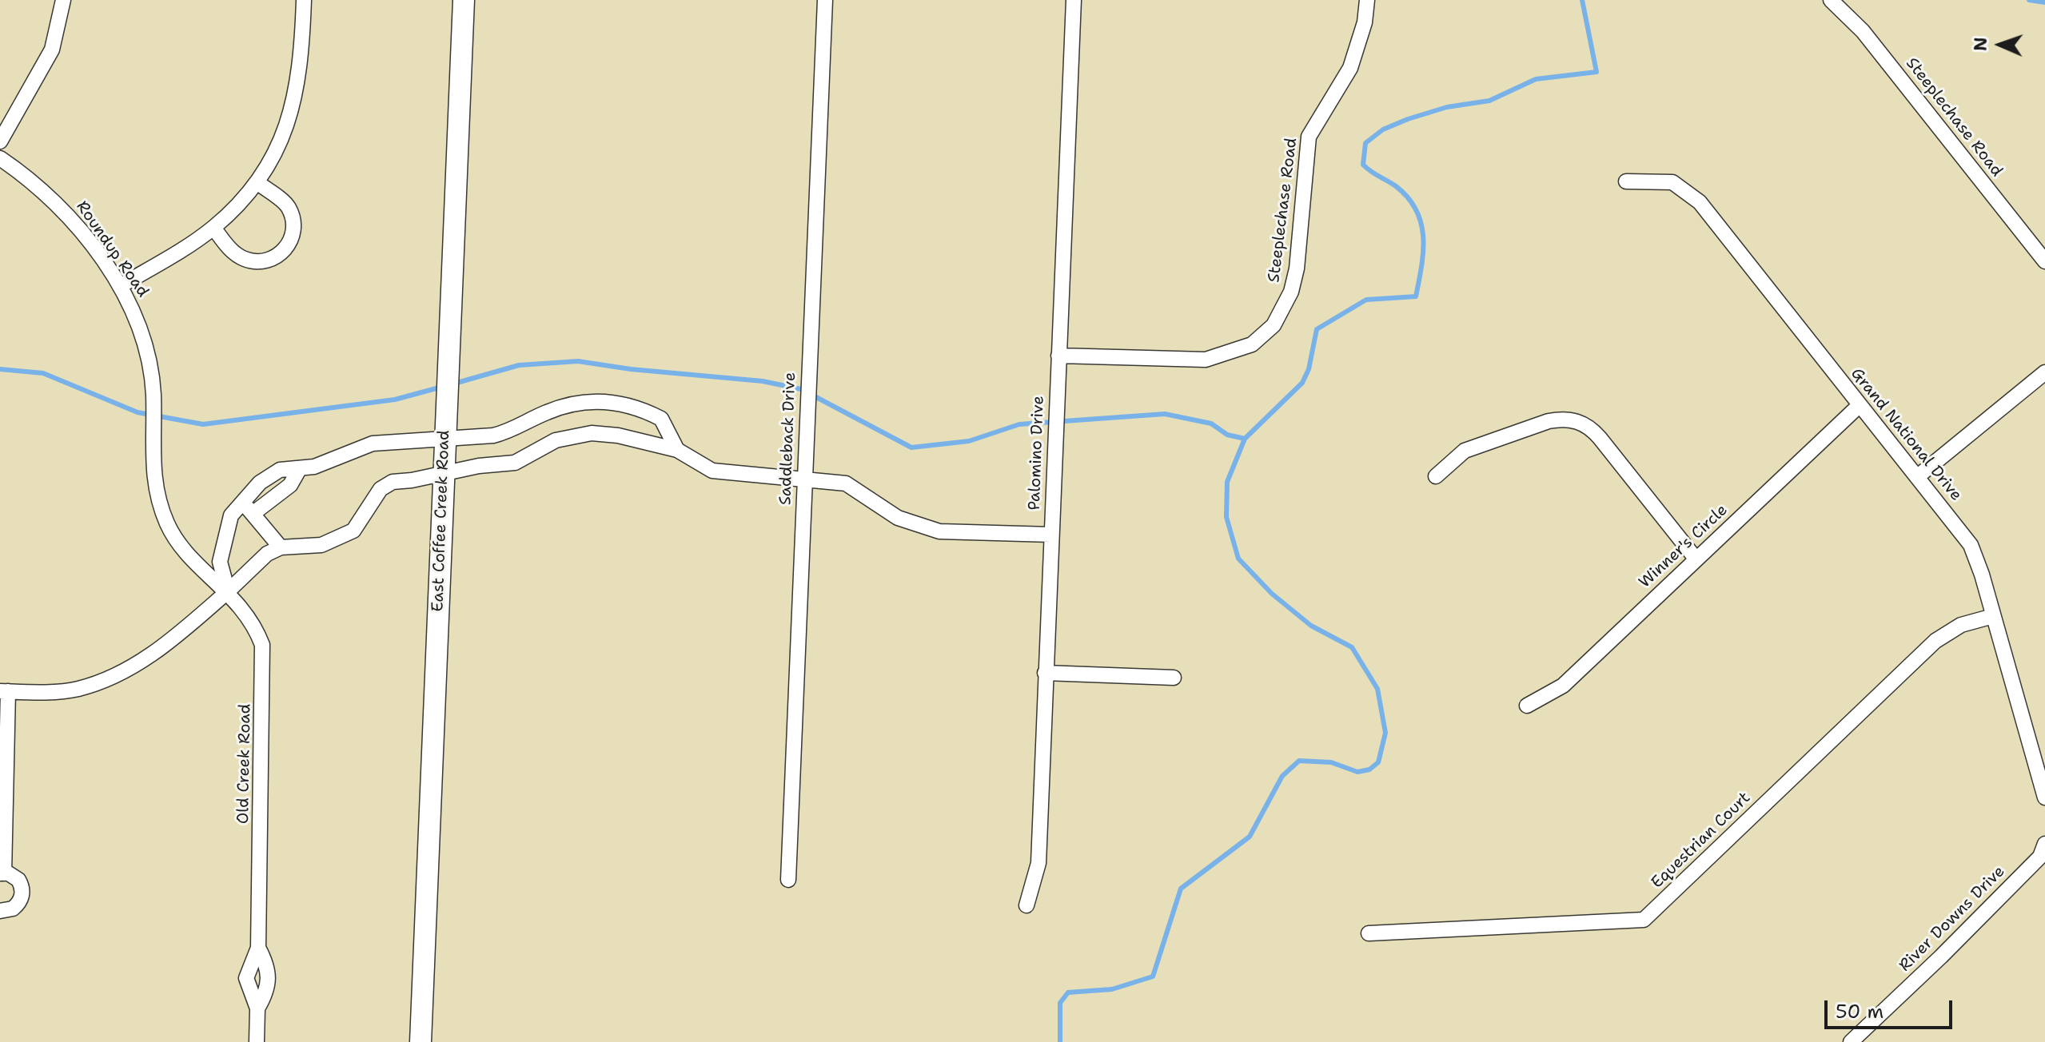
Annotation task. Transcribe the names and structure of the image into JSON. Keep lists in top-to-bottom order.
{
  "streets": {
    "street": [
      "Steeplechase Road",
      "Roundup Road",
      "Grand National Drive",
      "Saddleback Drive",
      "Palomino Drive",
      "East Coffee Creek Road",
      "Winner's Circle",
      "Old Creek Road",
      "Equestrian Court",
      "River Downs Drive"
    ]
  },
  "crossings": [
    ["Steeplechase Road", "Palomino Drive"],
    ["Roundup Road", "Old Creek Road"],
    ["Grand National Drive", "Winner's Circle"],
    ["Grand National Drive", "Equestrian Court"]
  ],
  "scale_bar": "50 m",
  "north": "left"
}
